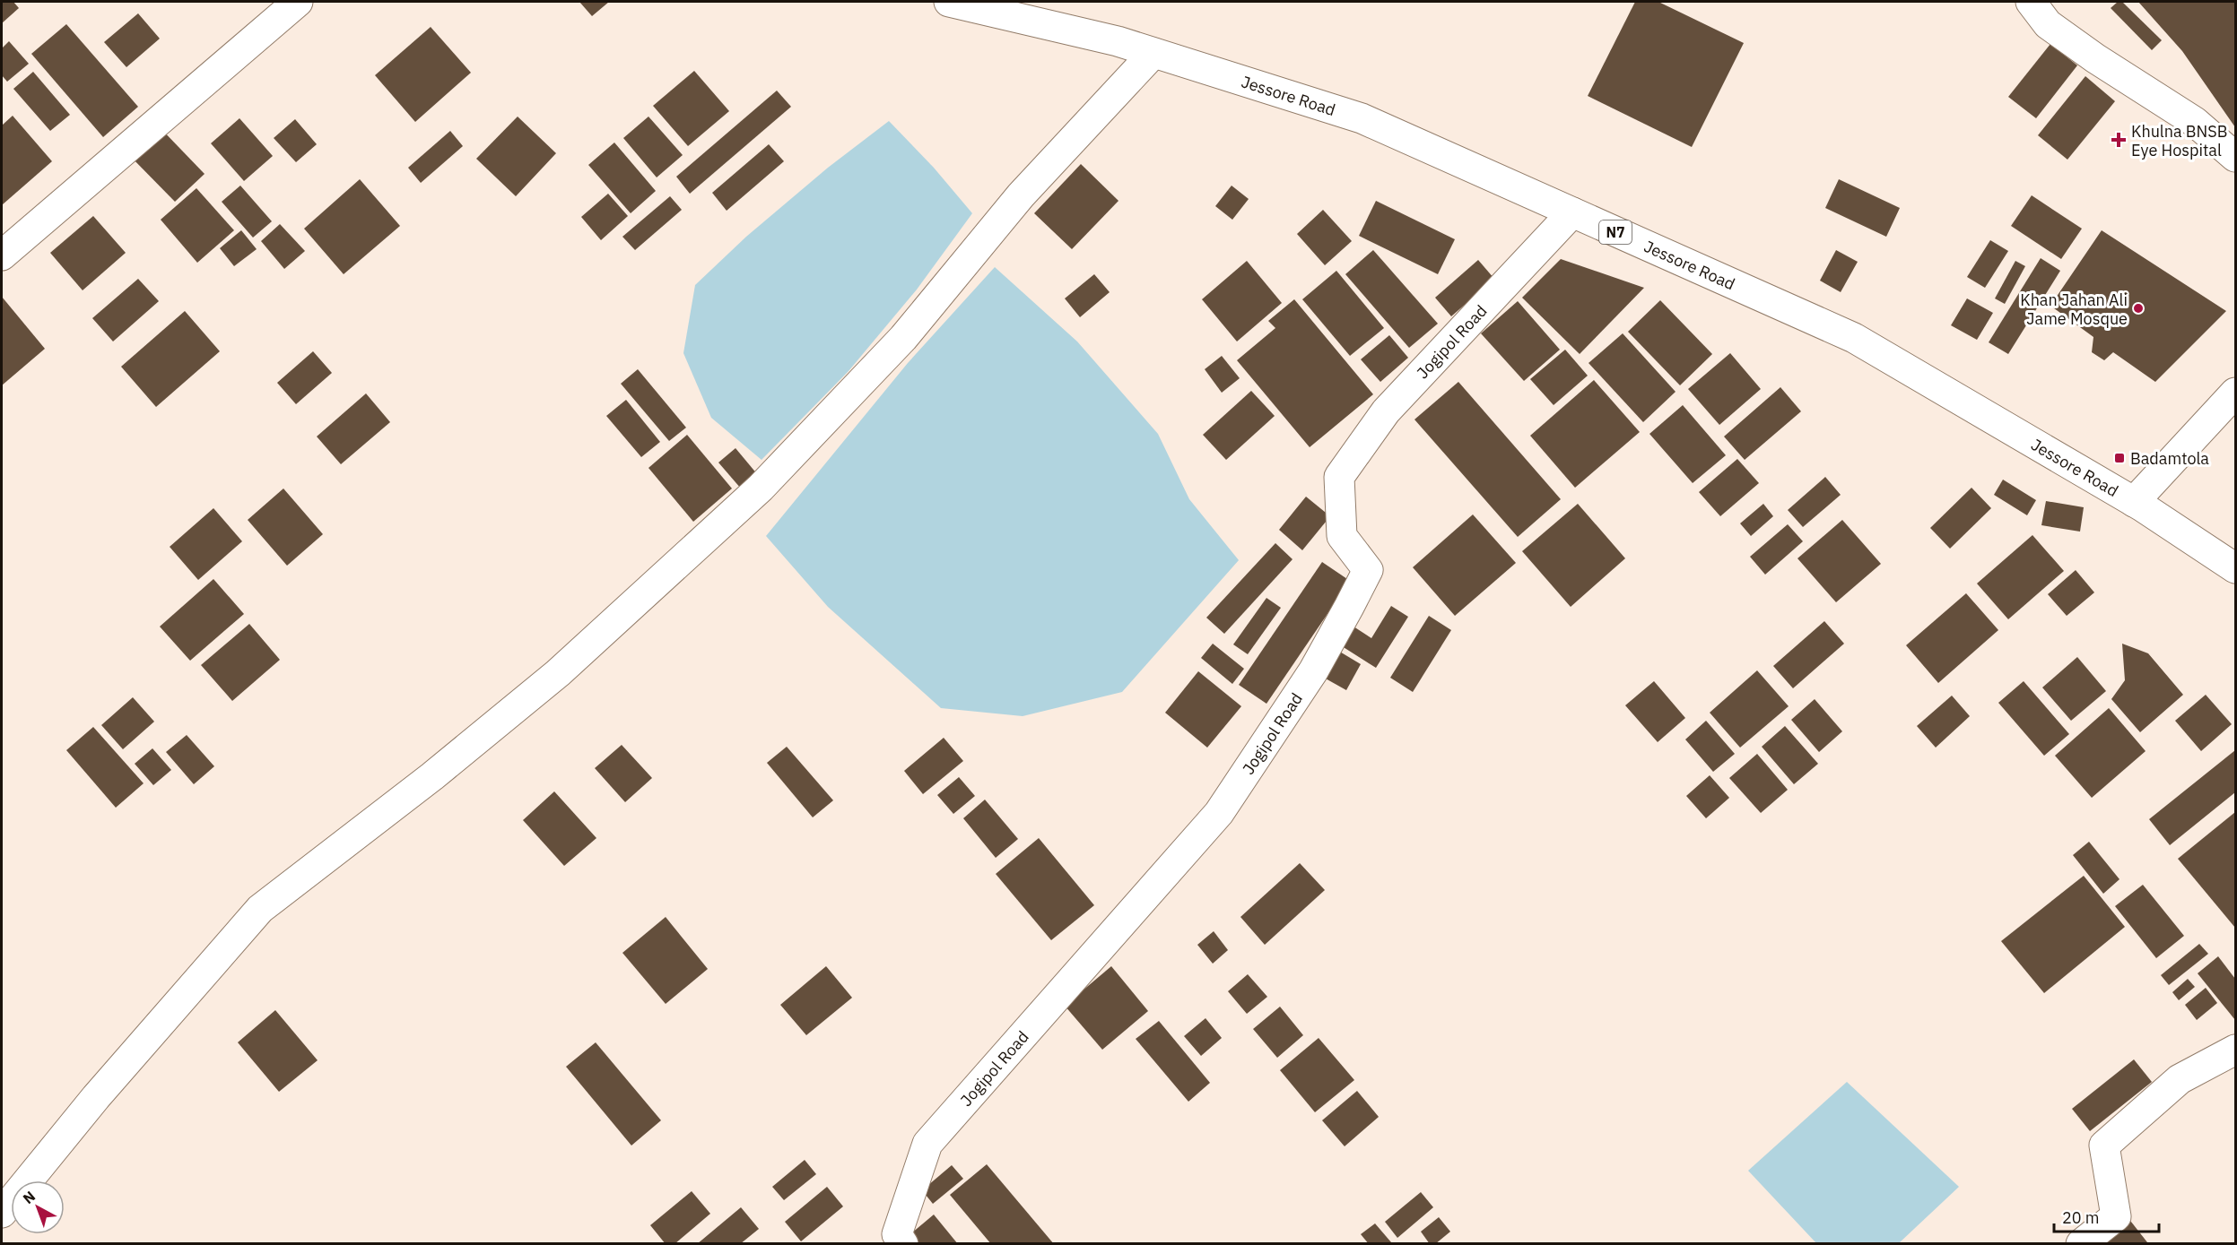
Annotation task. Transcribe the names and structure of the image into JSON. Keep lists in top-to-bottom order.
{
  "streets": {
    "main road": ["Jessore Road", "N7", "Jogipol Road"]
  },
  "crossings": [
    ["Jessore Road", "Jogipol Road"]
  ],
  "places": {
    "health": ["Khulna BNSB Eye Hospital"],
    "other": ["Khan Jahan Ali Jame Mosque"],
    "transit": ["Badamtola"]
  },
  "scale_bar": "20 m",
  "north": "top left"
}
